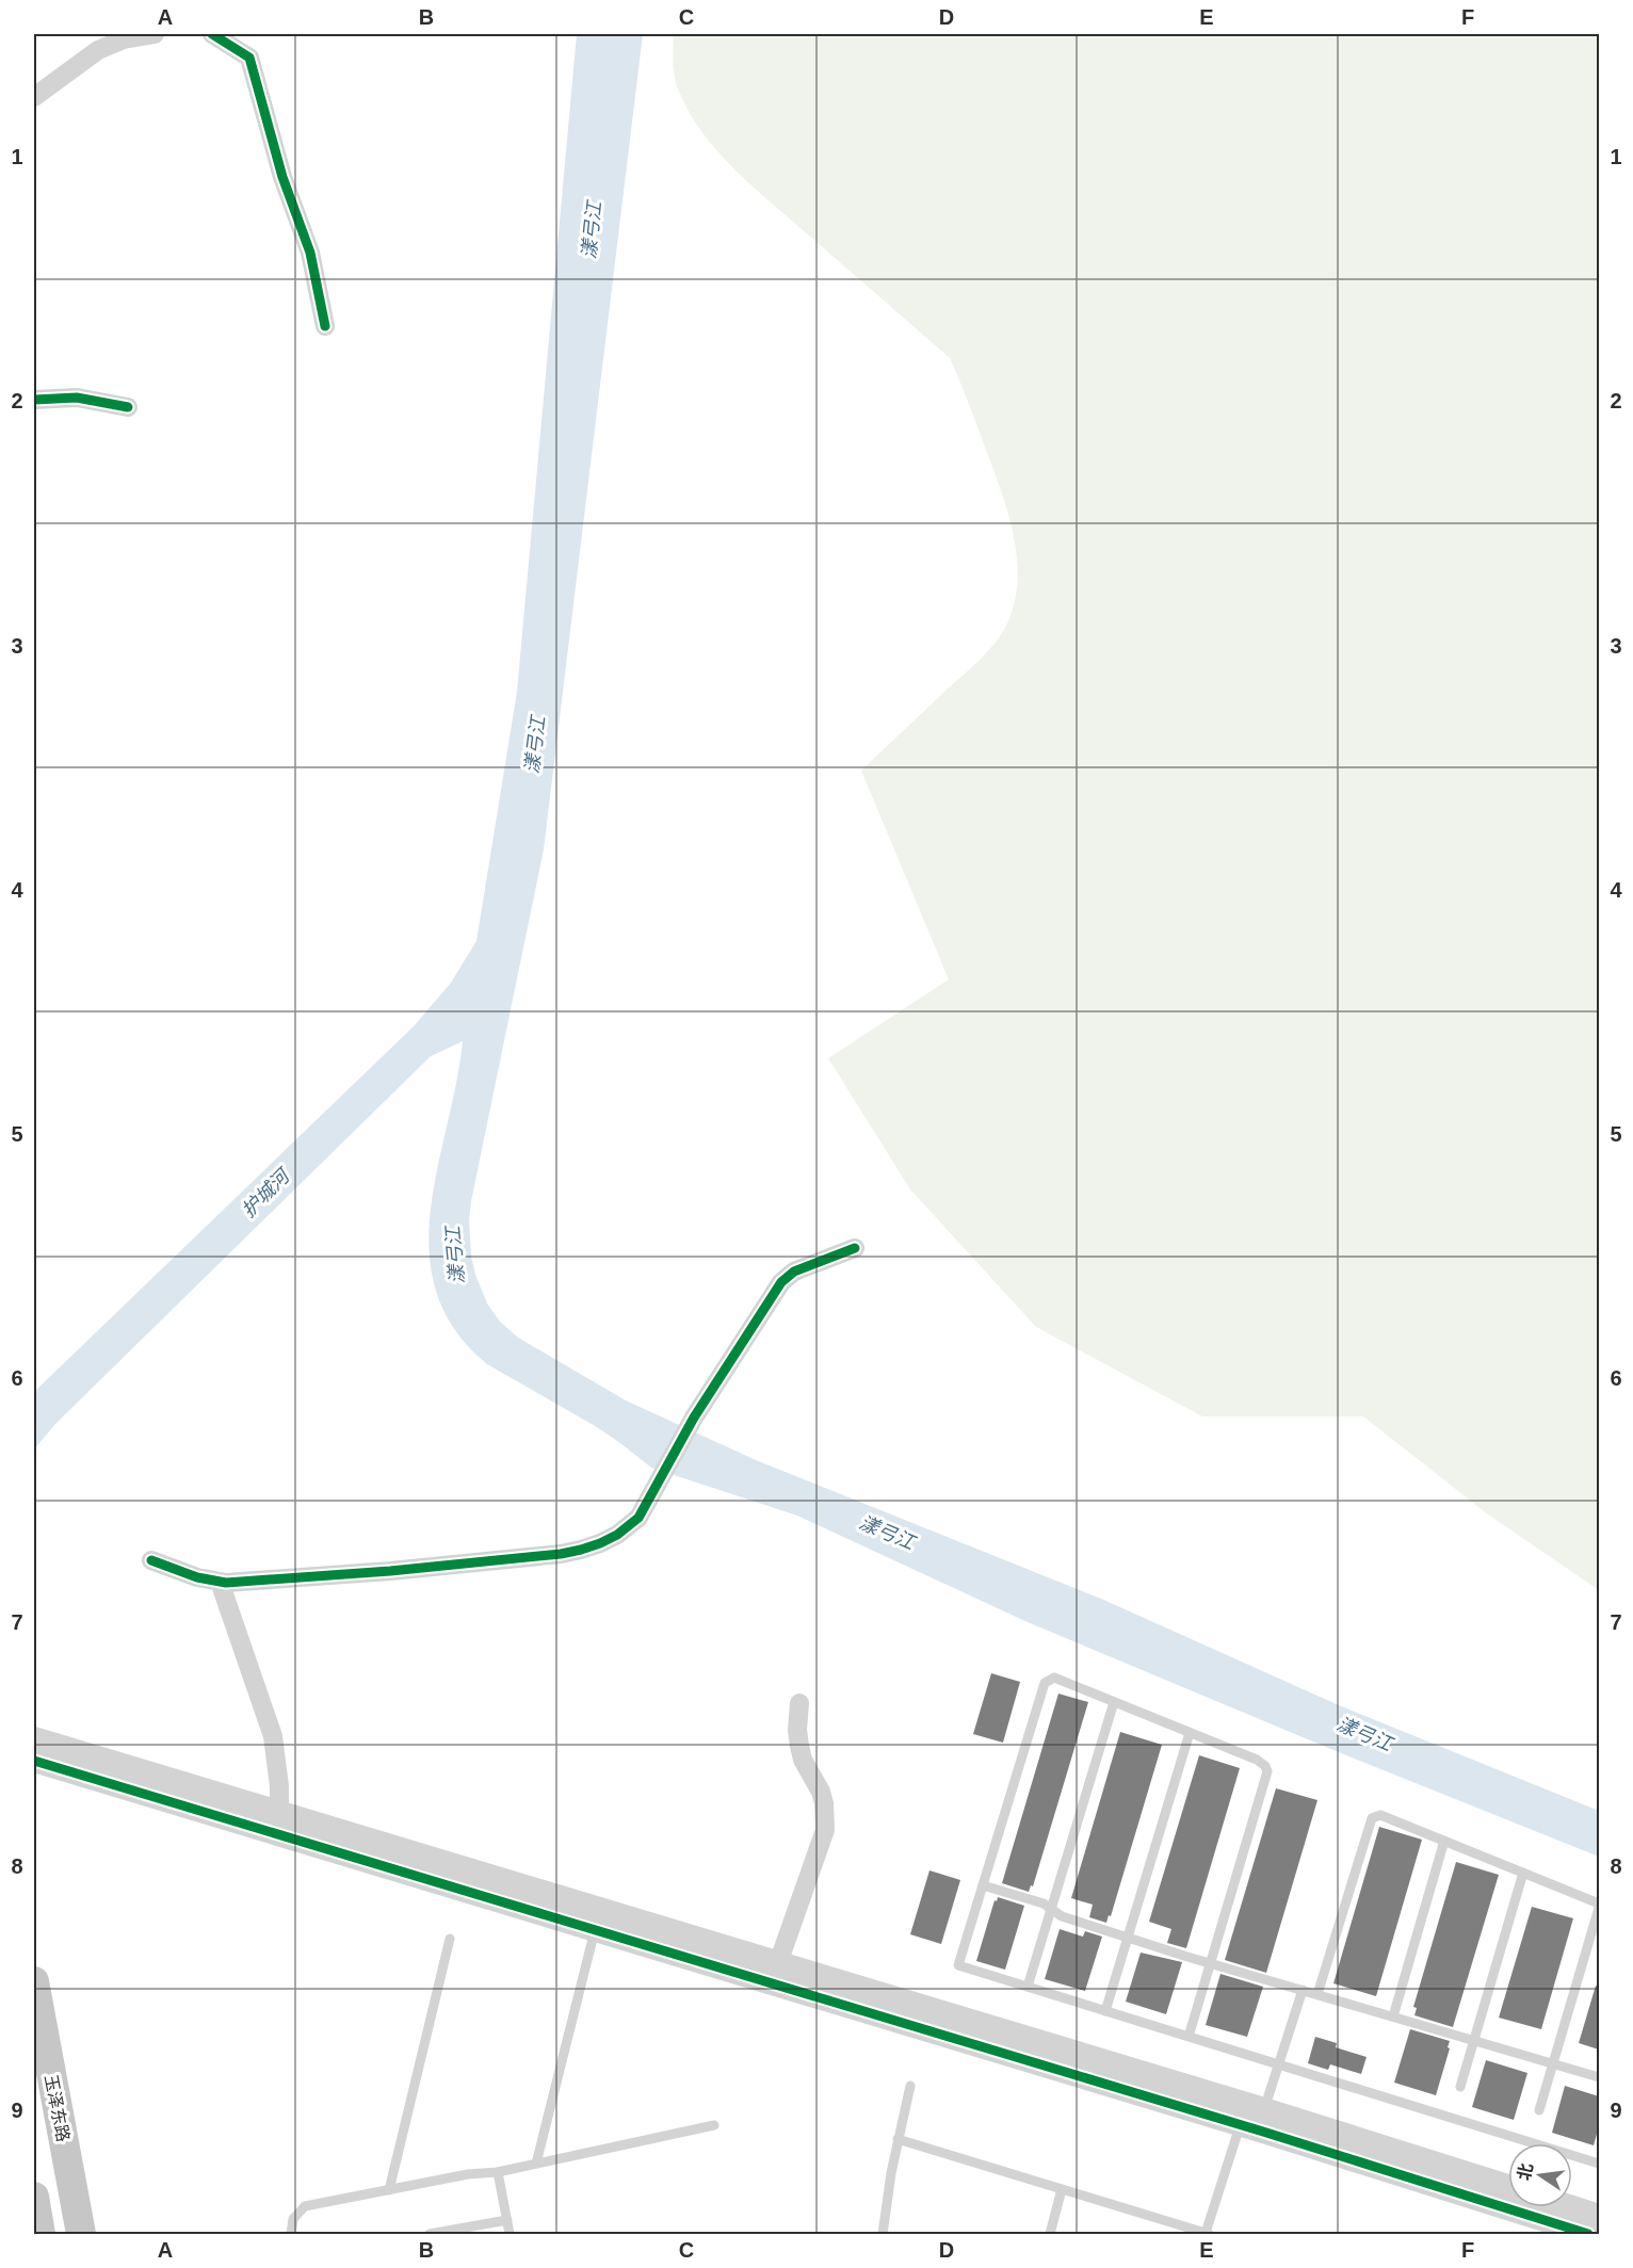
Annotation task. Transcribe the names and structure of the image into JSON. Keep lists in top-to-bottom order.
{
  "streets": {
    "main road": ["玉泽东路"]
  },
  "water": ["漾弓江", "护城河"],
  "north": "left",
  "grid": {
    "columns": [
      "A",
      "B",
      "C",
      "D",
      "E",
      "F"
    ],
    "rows": [
      "1",
      "2",
      "3",
      "4",
      "5",
      "6",
      "7",
      "8",
      "9"
    ]
  }
}
